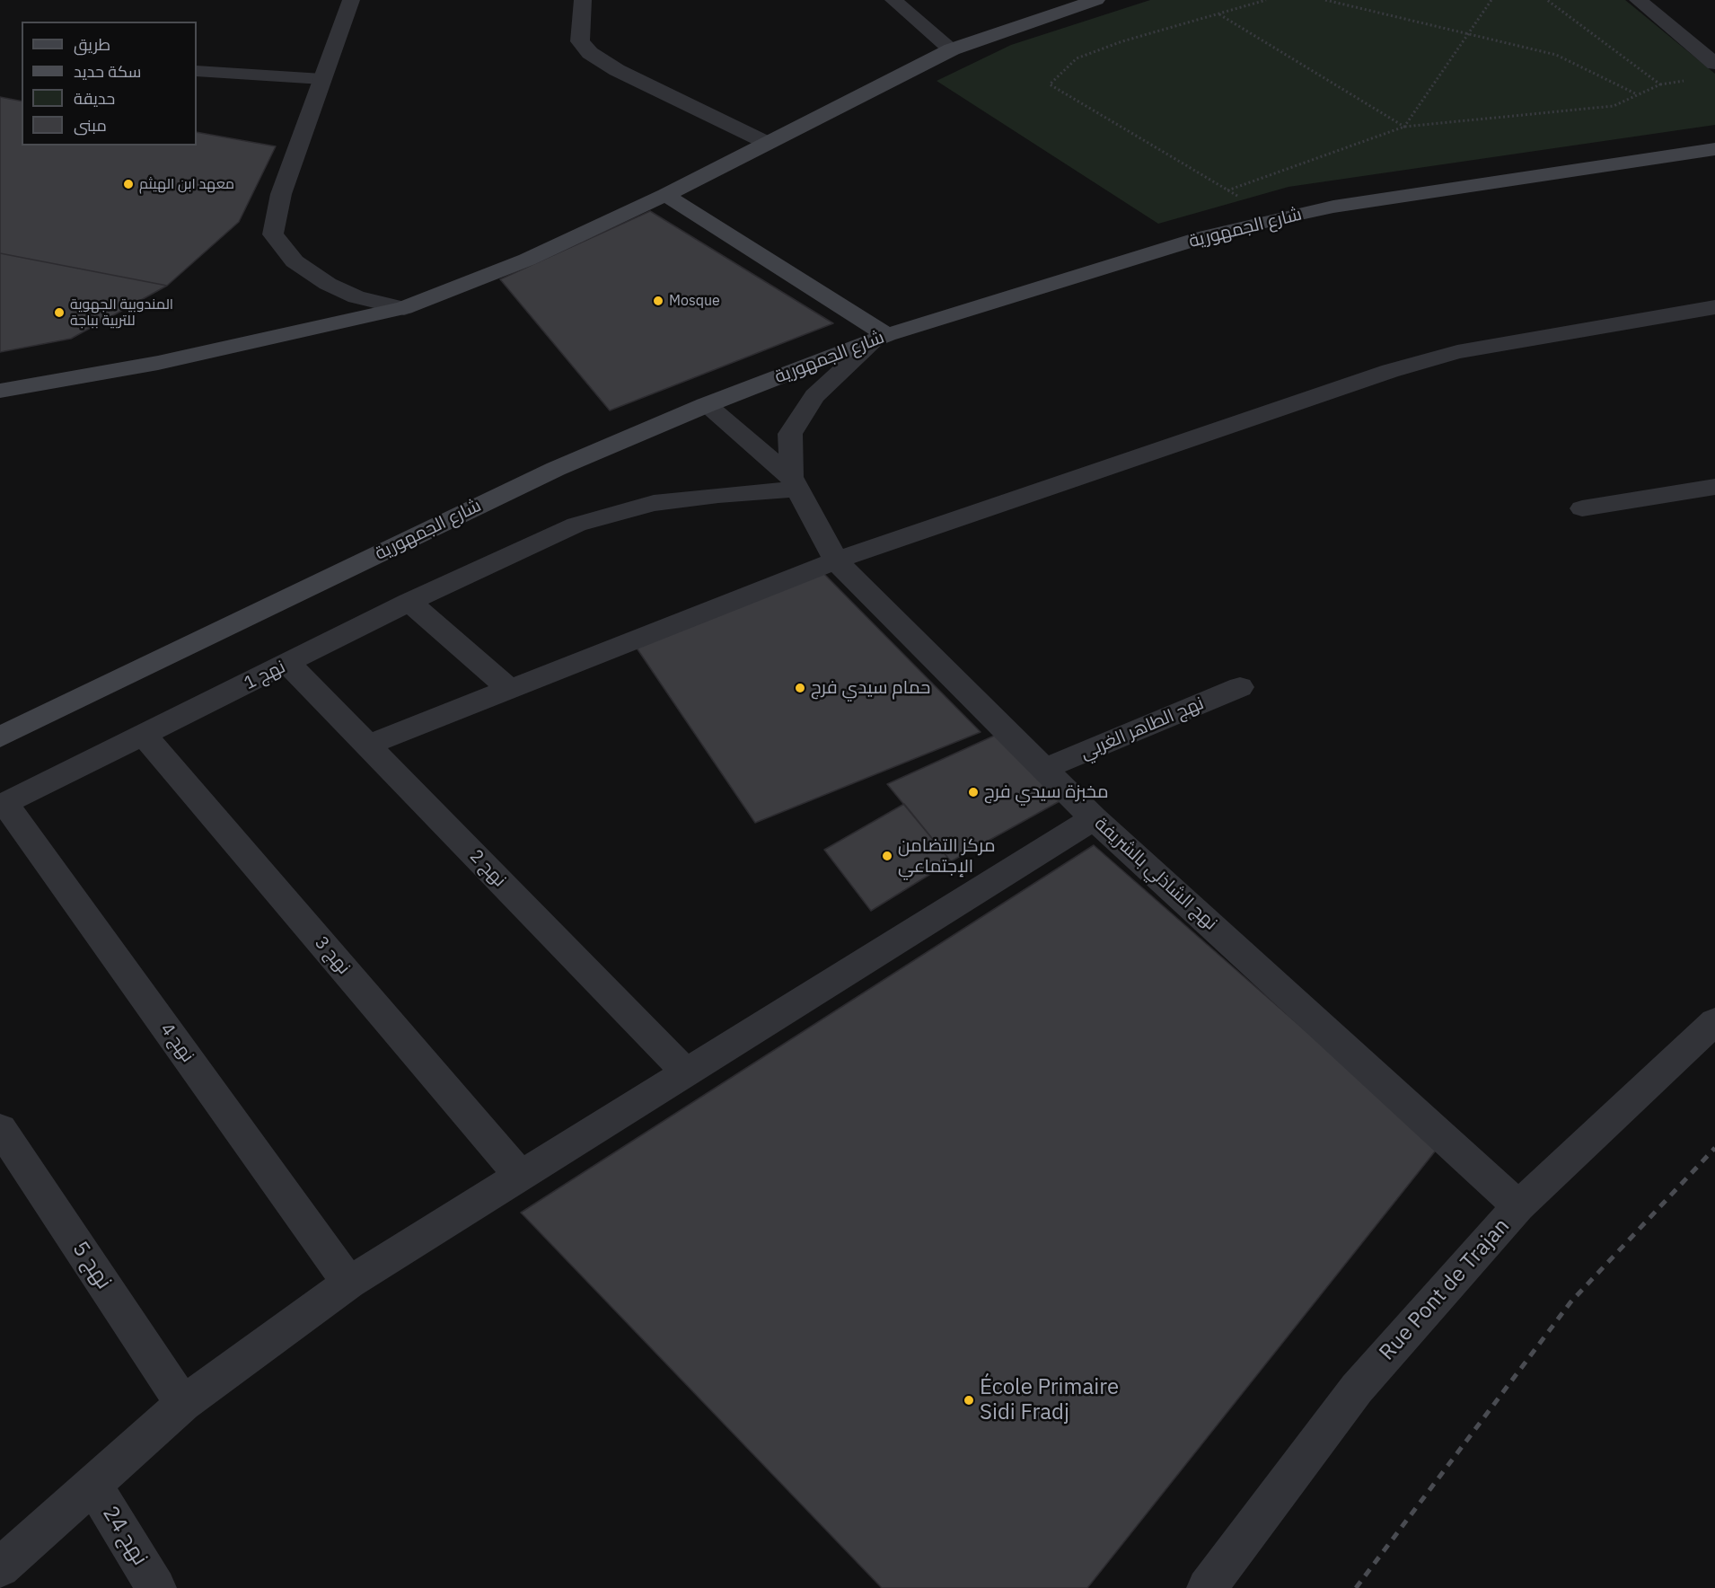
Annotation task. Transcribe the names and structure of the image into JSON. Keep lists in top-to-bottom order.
{
  "streets": {
    "main road": ["شارع الجمهورية"],
    "street": [
      "نهج 1",
      "نهج الطاهر الغربي",
      "نهج 2",
      "نهج الشاذلي بالشريفة",
      "نهج 3",
      "نهج 4",
      "نهج 5",
      "Rue Pont de Trajan",
      "نهج 24"
    ]
  },
  "crossings": [
    ["شارع الجمهورية", "نهج الشاذلي بالشريفة"],
    ["نهج 1", "نهج 2"],
    ["نهج 1", "نهج الشاذلي بالشريفة"],
    ["نهج 1", "نهج 3"],
    ["نهج 1", "نهج 4"],
    ["نهج الطاهر الغربي", "نهج الشاذلي بالشريفة"],
    ["نهج الشاذلي بالشريفة", "Rue Pont de Trajan"]
  ],
  "places": [
    "معهد ابن الهيثم",
    "Mosque",
    "المندوبية الجهوية للتربية بباجة",
    "حمام سيدي فرج",
    "مخبزة سيدي فرج",
    "مركز التضامن الإجتماعي",
    "École Primaire Sidi Fradj"
  ],
  "legend": [
    "طريق",
    "سكة حديد",
    "حديقة",
    "مبنى"
  ]
}
